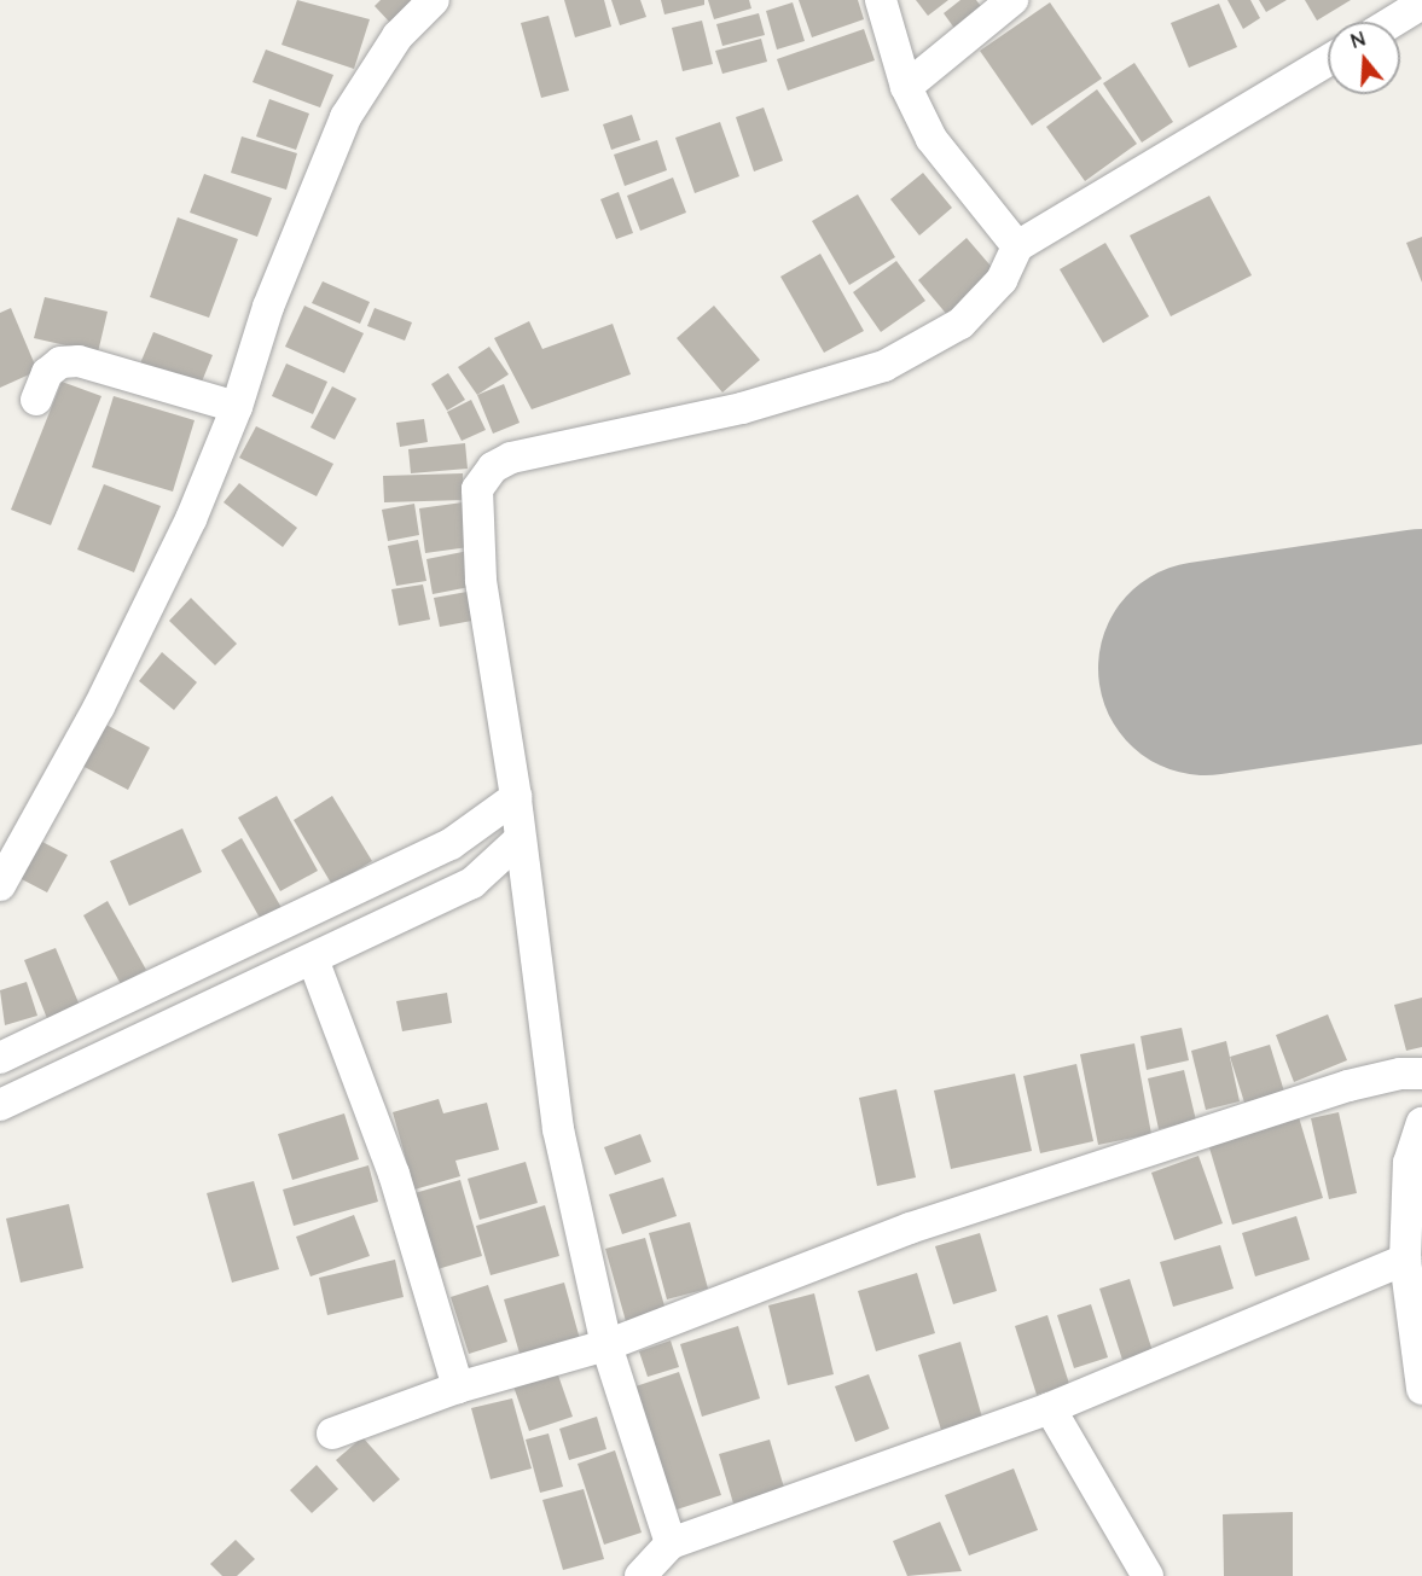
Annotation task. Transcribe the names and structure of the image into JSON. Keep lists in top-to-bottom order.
{
  "north": "top"
}
